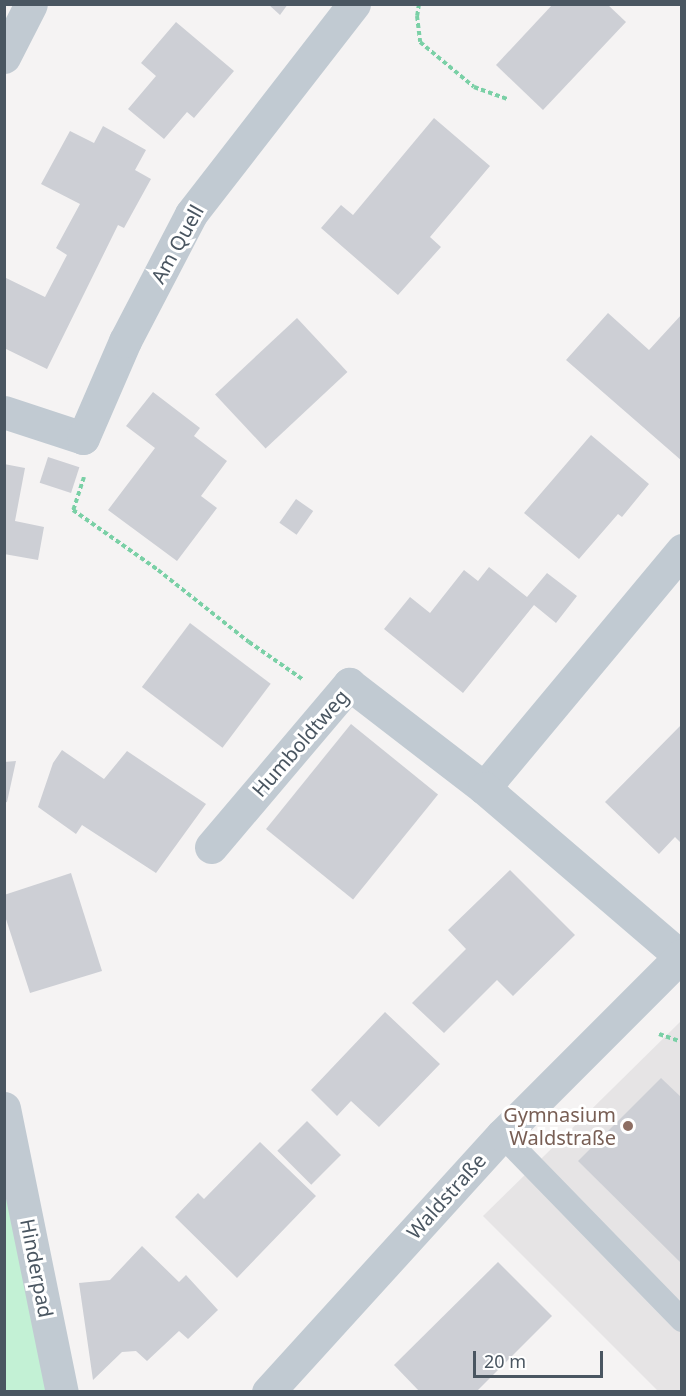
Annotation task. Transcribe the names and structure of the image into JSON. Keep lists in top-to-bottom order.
{
  "streets": {
    "street": [
      "Am Quell",
      "Humboldtweg",
      "Waldstraße",
      "Hinderpad"
    ]
  },
  "crossings": [
    ["Humboldtweg", "Waldstraße"]
  ],
  "places": ["Gymnasium Waldstraße"],
  "scale_bar": "20 m"
}
